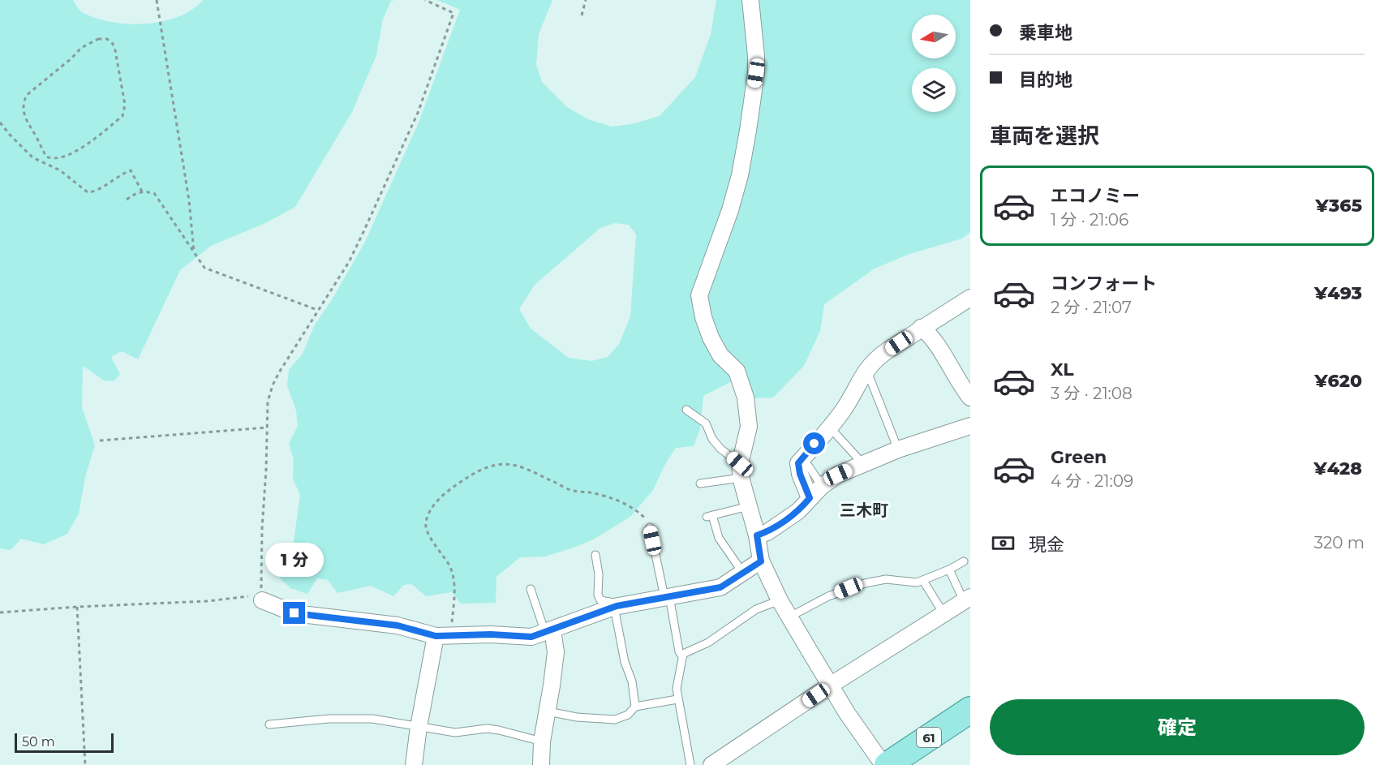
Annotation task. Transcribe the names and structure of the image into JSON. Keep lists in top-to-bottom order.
{
  "streets": {
    "main road": ["61"]
  },
  "districts": ["三木町"],
  "scale_bar": "50 m",
  "north": "left",
  "page": {
    "banner": ["乗車地", "目的地"],
    "heading": "車両を選択",
    "list": [
      {
        "name": "エコノミー",
        "note": "1 分 · 21:06",
        "value": "¥365"
      },
      {
        "name": "コンフォート",
        "note": "2 分 · 21:07",
        "value": "¥493"
      },
      {
        "name": "XL",
        "note": "3 分 · 21:08",
        "value": "¥620"
      },
      {
        "name": "Green",
        "note": "4 分 · 21:09",
        "value": "¥428"
      }
    ],
    "pay": ["現金", "320 m"],
    "bubble": "1 分",
    "buttons": "確定",
    "scale": "50 m"
  }
}
